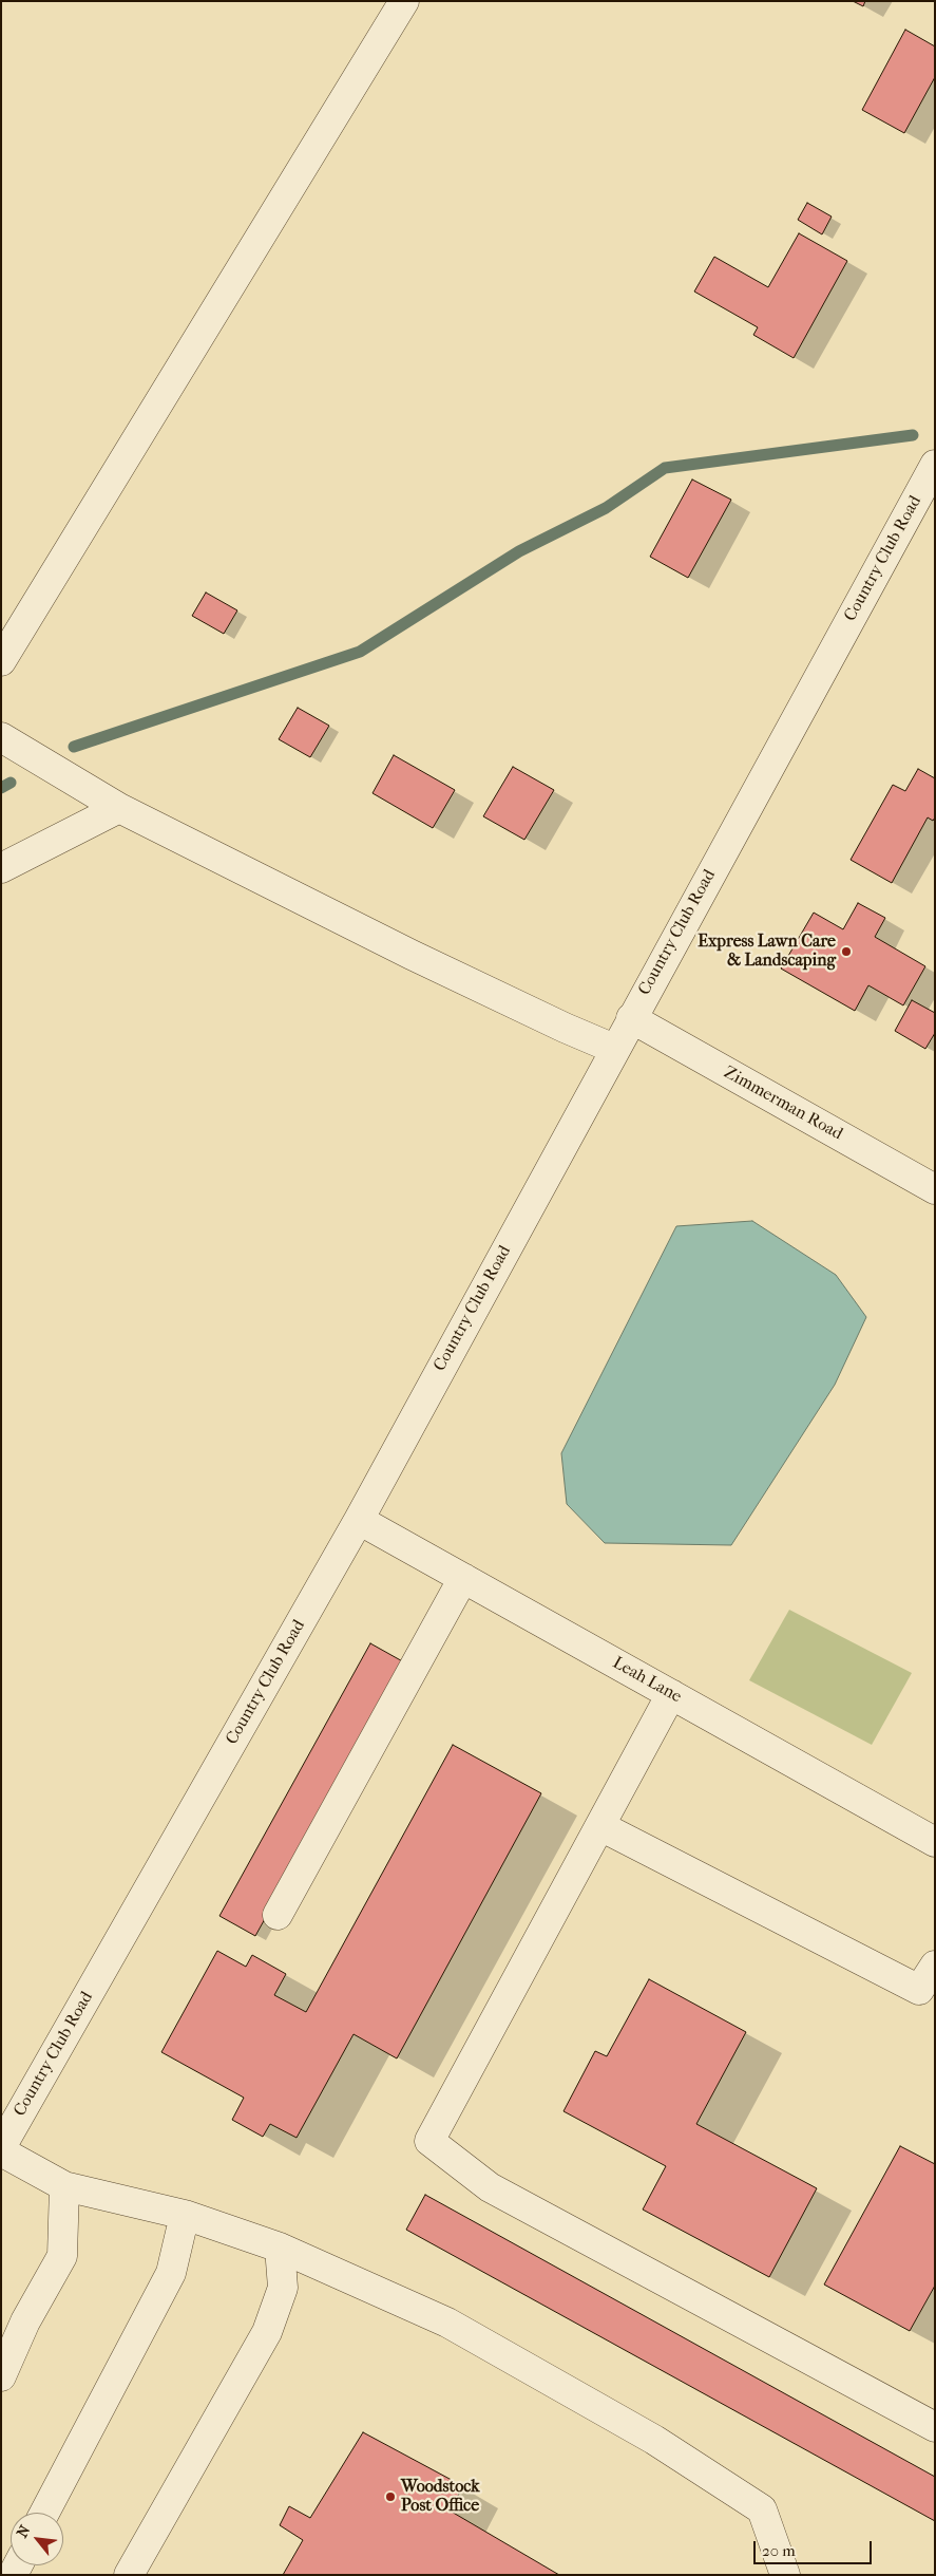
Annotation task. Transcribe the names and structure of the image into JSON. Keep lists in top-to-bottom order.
{
  "streets": {
    "street": ["Country Club Road", "Zimmerman Road", "Leah Lane"]
  },
  "crossings": [
    ["Country Club Road", "Zimmerman Road"],
    ["Country Club Road", "Leah Lane"]
  ],
  "places": ["Express Lawn Care & Landscaping", "Woodstock Post Office"],
  "scale_bar": "20 m",
  "north": "top left"
}
